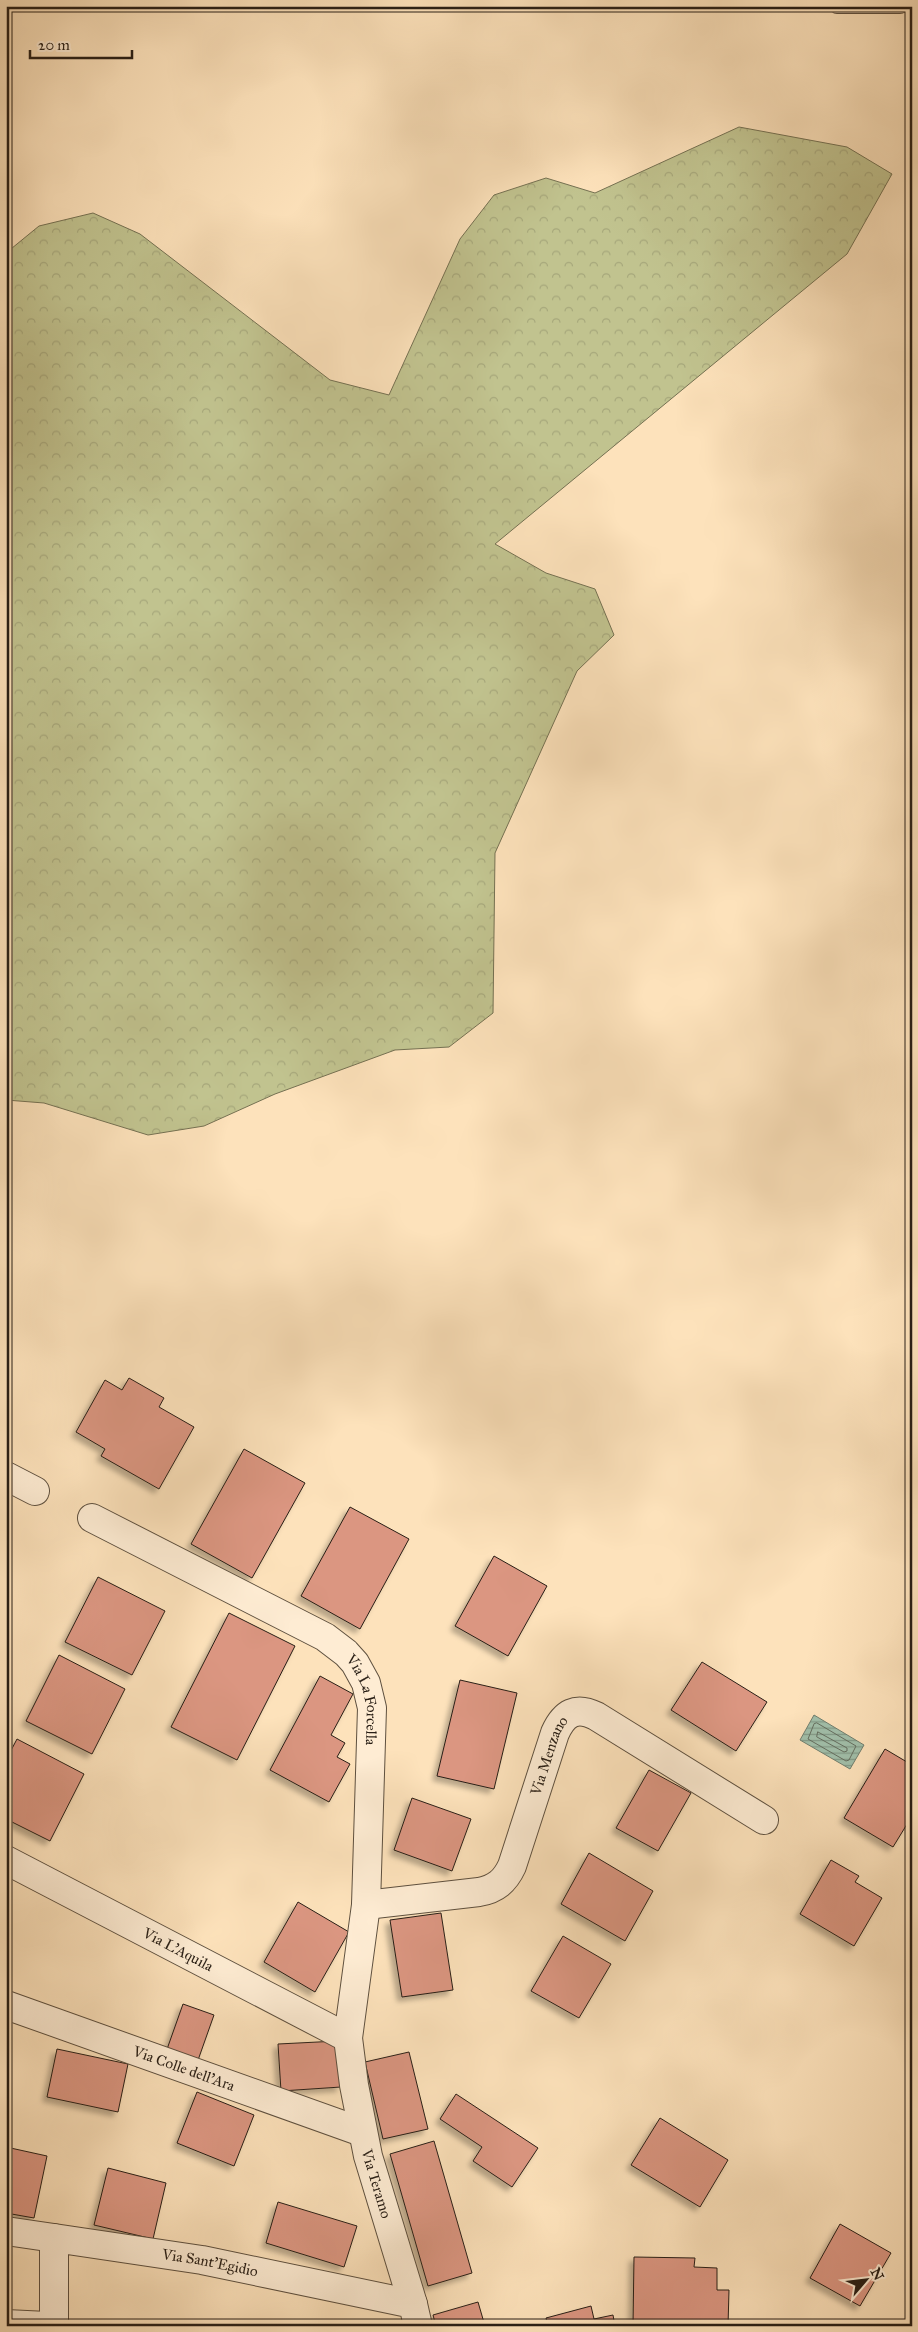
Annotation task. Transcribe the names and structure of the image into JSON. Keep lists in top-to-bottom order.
{
  "streets": {
    "street": [
      "Via La Forcella",
      "Via Menzano",
      "Via L'Aquila",
      "Via Colle dell'Ara",
      "Via Teramo",
      "Via Sant'Egidio"
    ]
  },
  "crossings": [
    ["Via La Forcella", "Via Menzano"],
    ["Via La Forcella", "Via L'Aquila"],
    ["Via La Forcella", "Via Teramo"],
    ["Via L'Aquila", "Via Teramo"],
    ["Via Colle dell'Ara", "Via Teramo"],
    ["Via Teramo", "Via Sant'Egidio"]
  ],
  "scale_bar": "20 m",
  "north": "top right"
}
